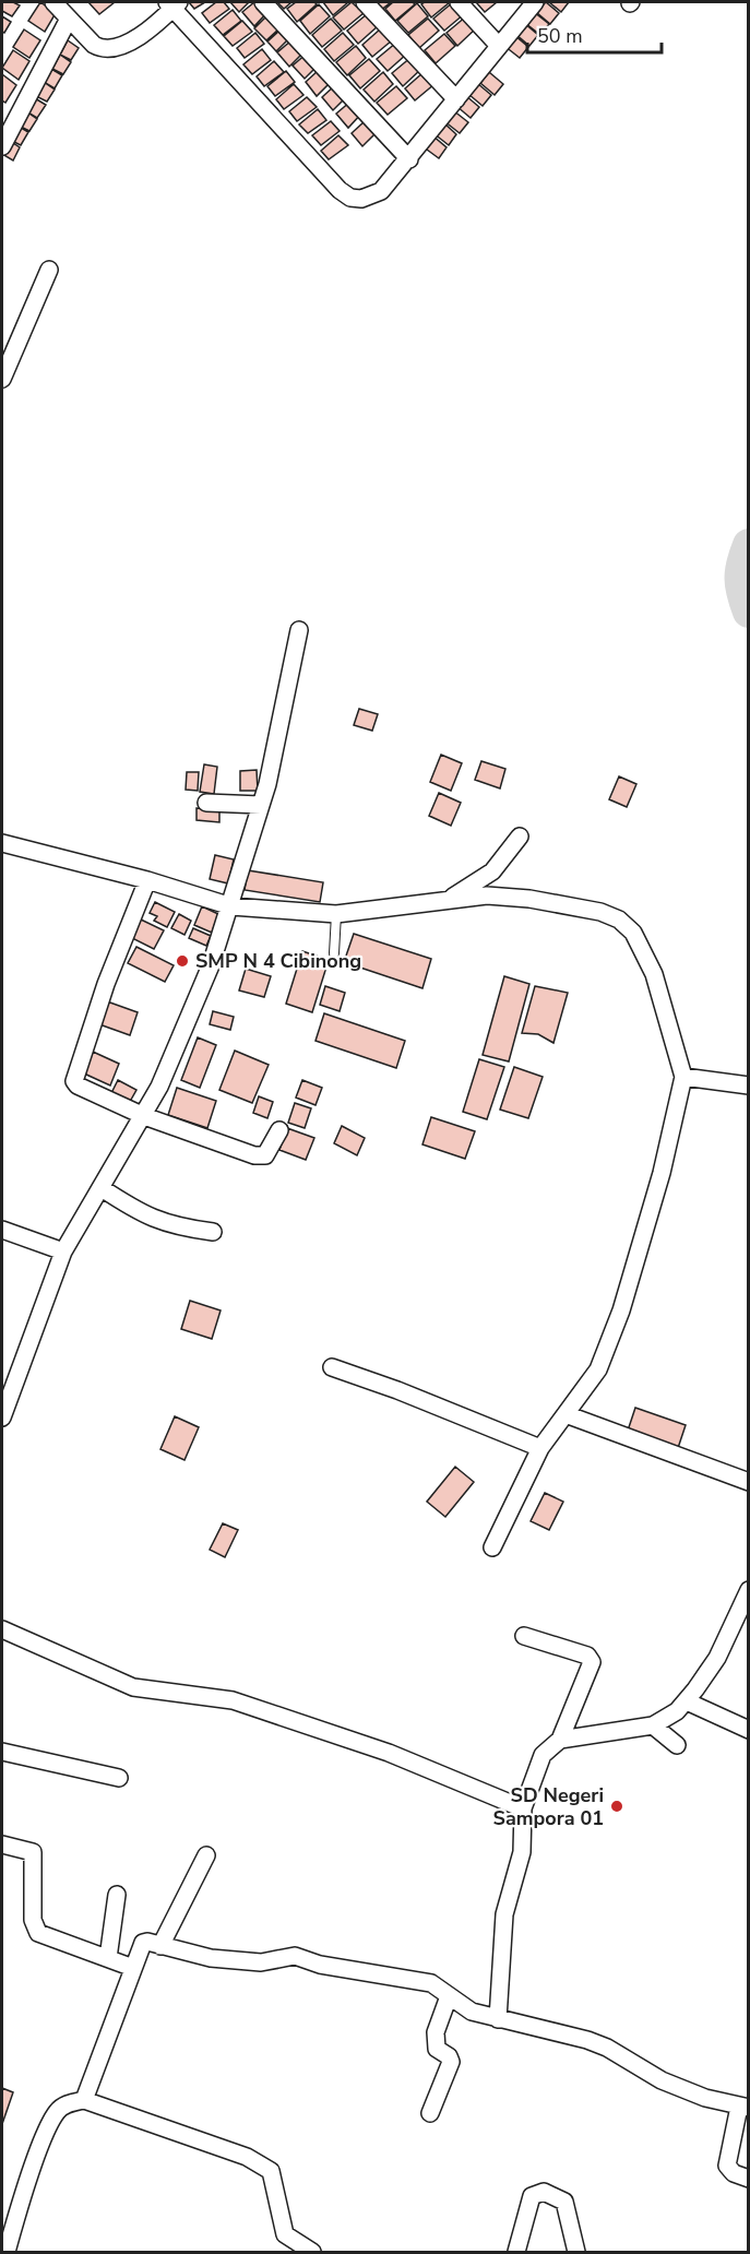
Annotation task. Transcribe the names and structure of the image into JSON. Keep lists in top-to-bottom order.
{
  "places": ["SMP N 4 Cibinong", "SD Negeri Sampora 01"],
  "scale_bar": "50 m"
}
